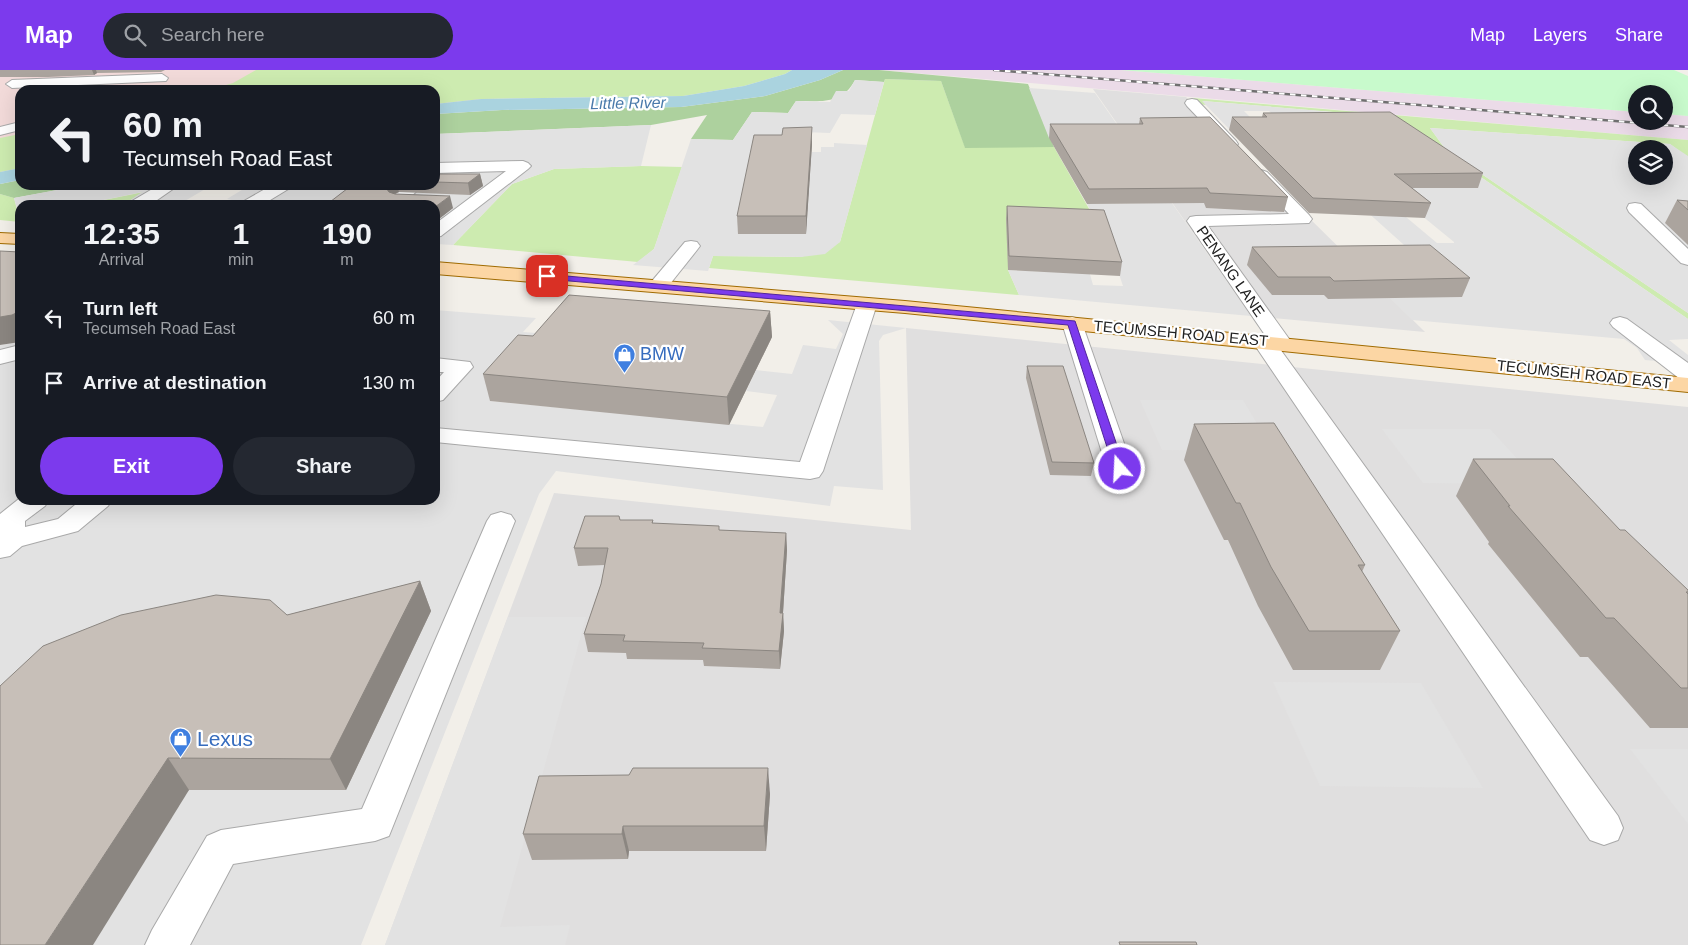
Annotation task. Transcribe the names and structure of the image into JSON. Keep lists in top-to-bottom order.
{
  "streets": {
    "main road": ["TECUMSEH ROAD EAST"],
    "lane": ["PENANG LANE"]
  },
  "crossings": [
    ["PENANG LANE", "TECUMSEH ROAD EAST"]
  ],
  "water": ["Little River"],
  "places": {
    "shop": ["BMW", "Lexus"]
  },
  "page": {
    "header": "Map",
    "search": "Search here",
    "nav": ["Map", "Layers", "Share"],
    "turn": ["60 m", "Tecumseh Road East"],
    "eta": [
      "12:35",
      "Arrival",
      "1",
      "min",
      "190",
      "m"
    ],
    "list": [
      {
        "name": "Turn left",
        "note": "Tecumseh Road East",
        "value": "60 m"
      },
      {
        "name": "Arrive at destination",
        "value": "130 m"
      }
    ],
    "buttons": ["Exit", "Share"]
  }
}
